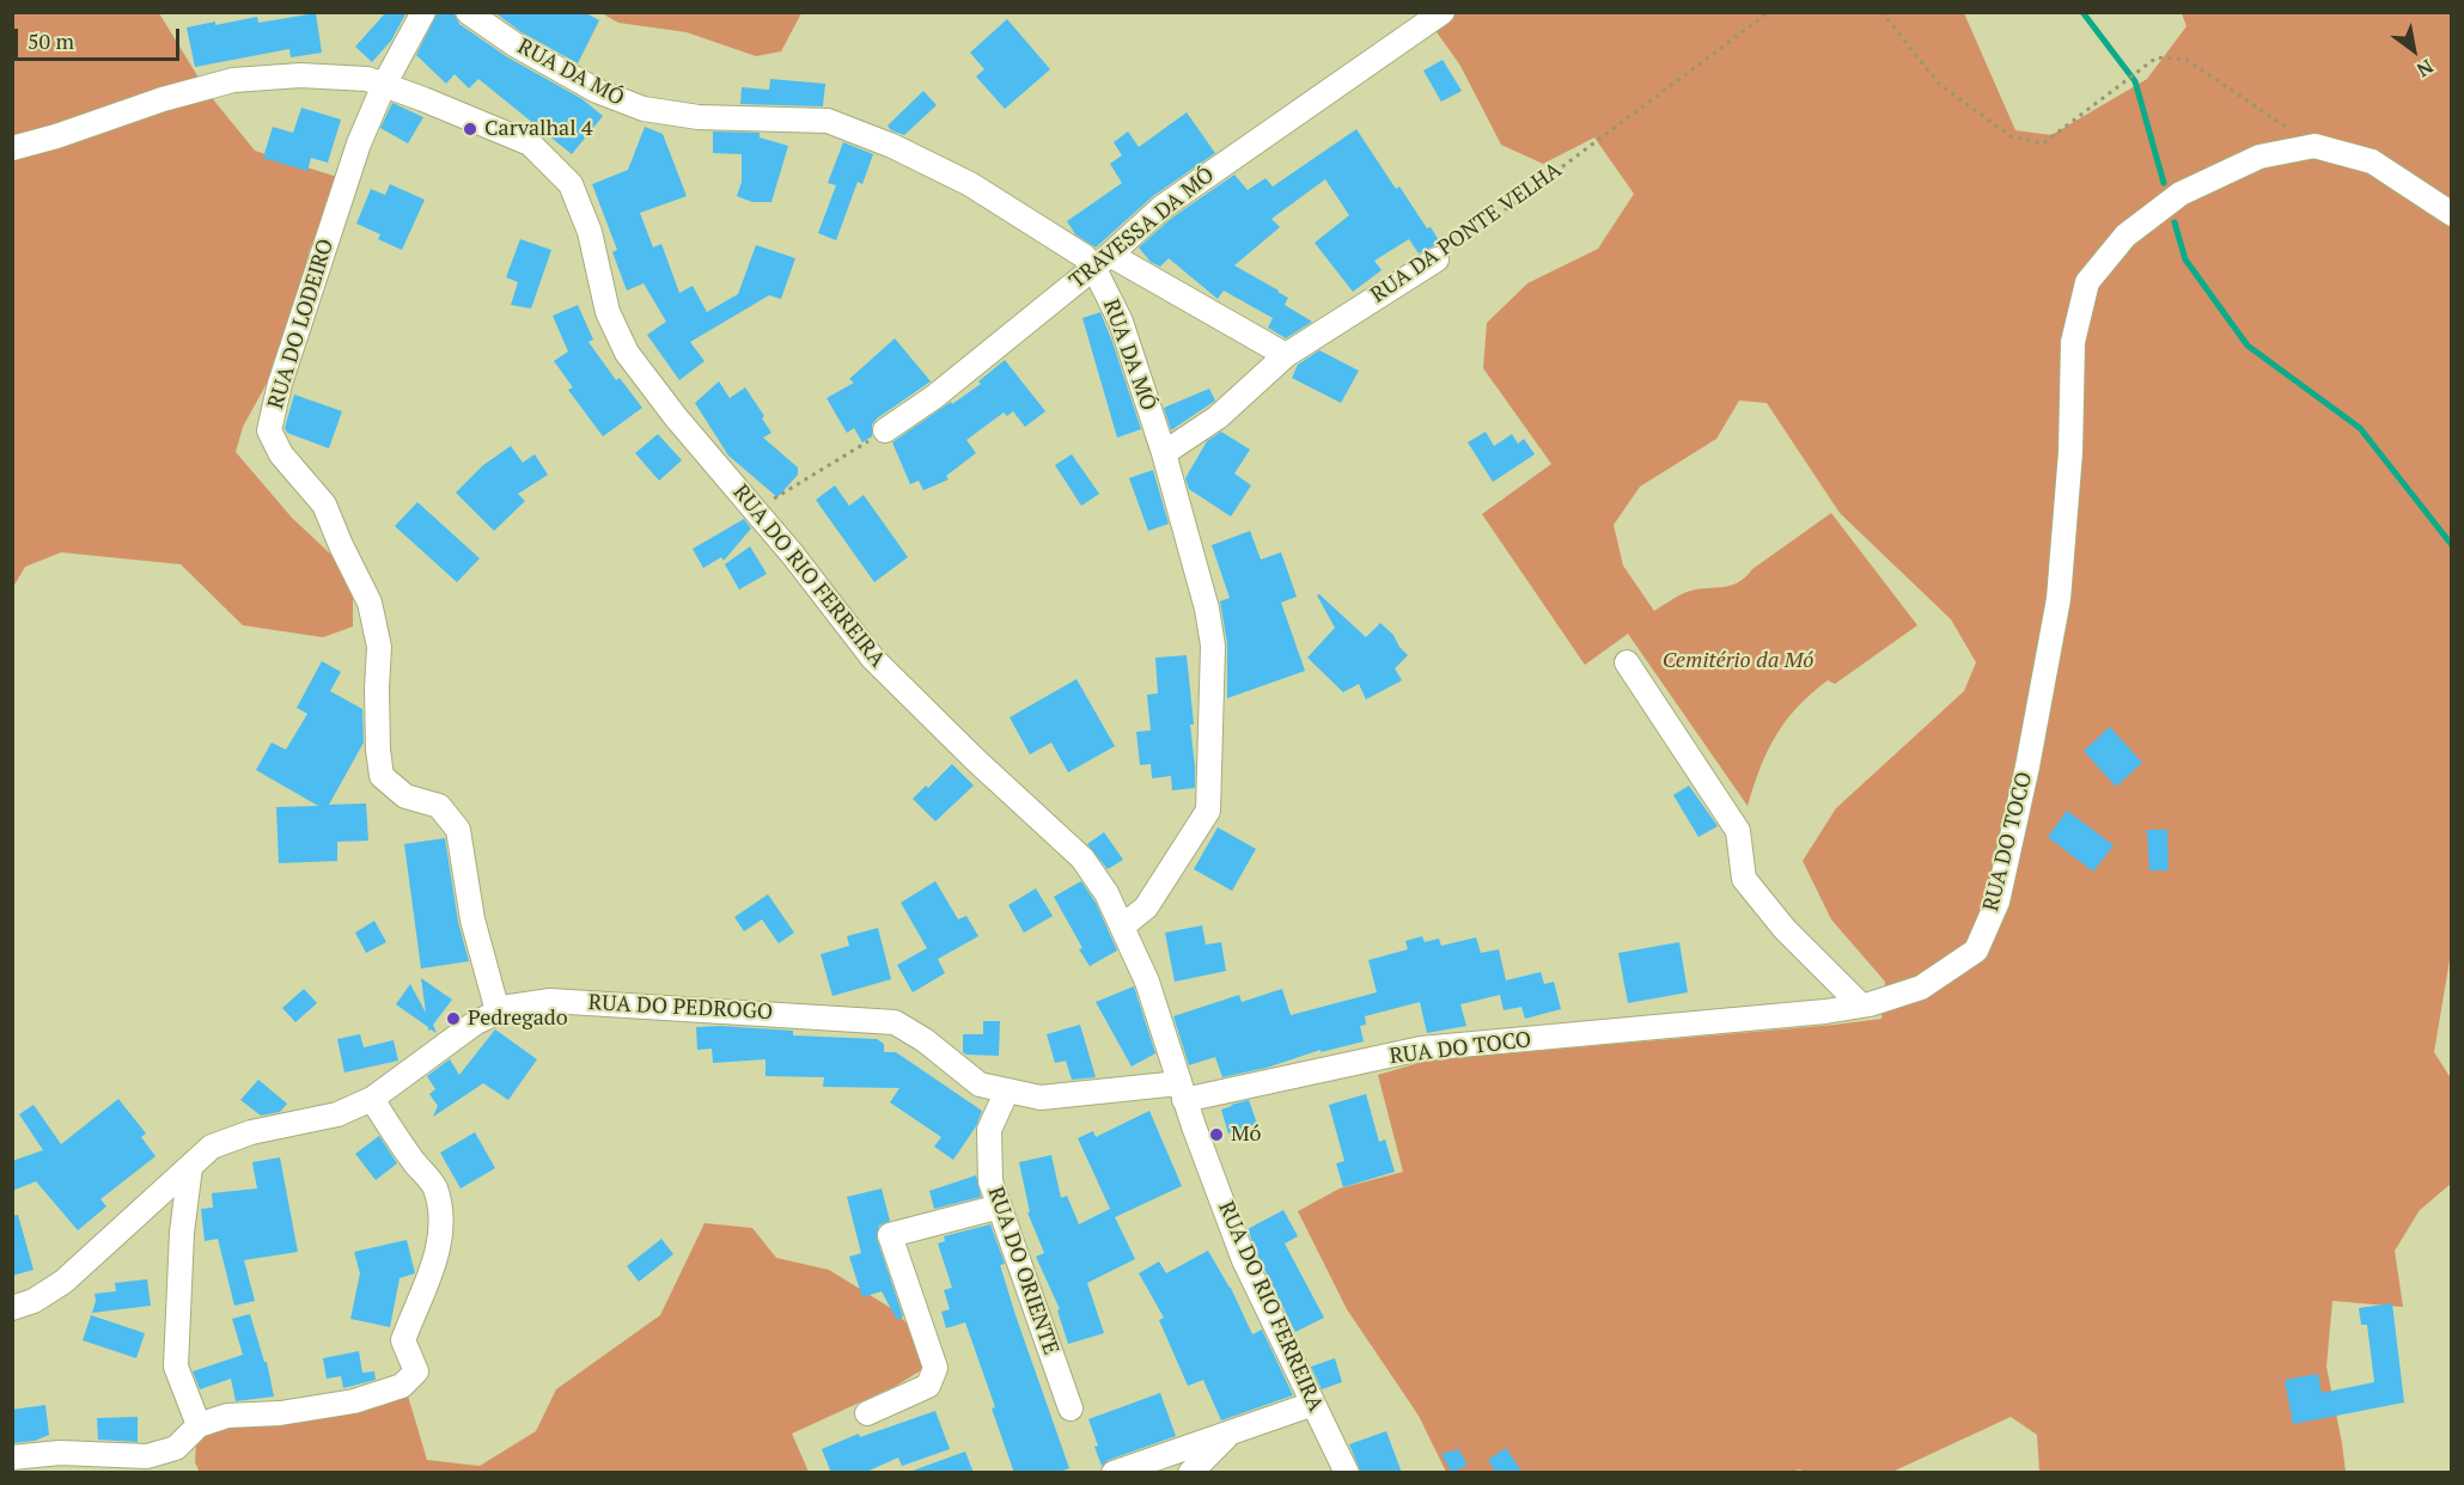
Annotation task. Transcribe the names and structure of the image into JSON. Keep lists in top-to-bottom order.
{
  "streets": {
    "street": [
      "RUA DA MÓ",
      "TRAVESSA DA MÓ",
      "RUA DA PONTE VELHA",
      "RUA DO LODEIRO",
      "RUA DO RIO FERREIRA",
      "RUA DO TOCO",
      "RUA DO PEDROGO",
      "RUA DO ORIENTE"
    ]
  },
  "crossings": [
    ["RUA DA MÓ", "TRAVESSA DA MÓ"],
    ["RUA DA MÓ", "RUA DA PONTE VELHA"],
    ["RUA DA MÓ", "RUA DO RIO FERREIRA"],
    ["RUA DO LODEIRO", "RUA DO RIO FERREIRA"],
    ["RUA DO LODEIRO", "RUA DO PEDROGO"],
    ["RUA DO RIO FERREIRA", "RUA DO TOCO"],
    ["RUA DO RIO FERREIRA", "RUA DO PEDROGO"],
    ["RUA DO TOCO", "RUA DO PEDROGO"],
    ["RUA DO PEDROGO", "RUA DO ORIENTE"]
  ],
  "parks": ["Cemitério da Mó"],
  "places": ["Carvalhal 4", "Pedregado", "Mó"],
  "scale_bar": "50 m",
  "north": "bottom right"
}
